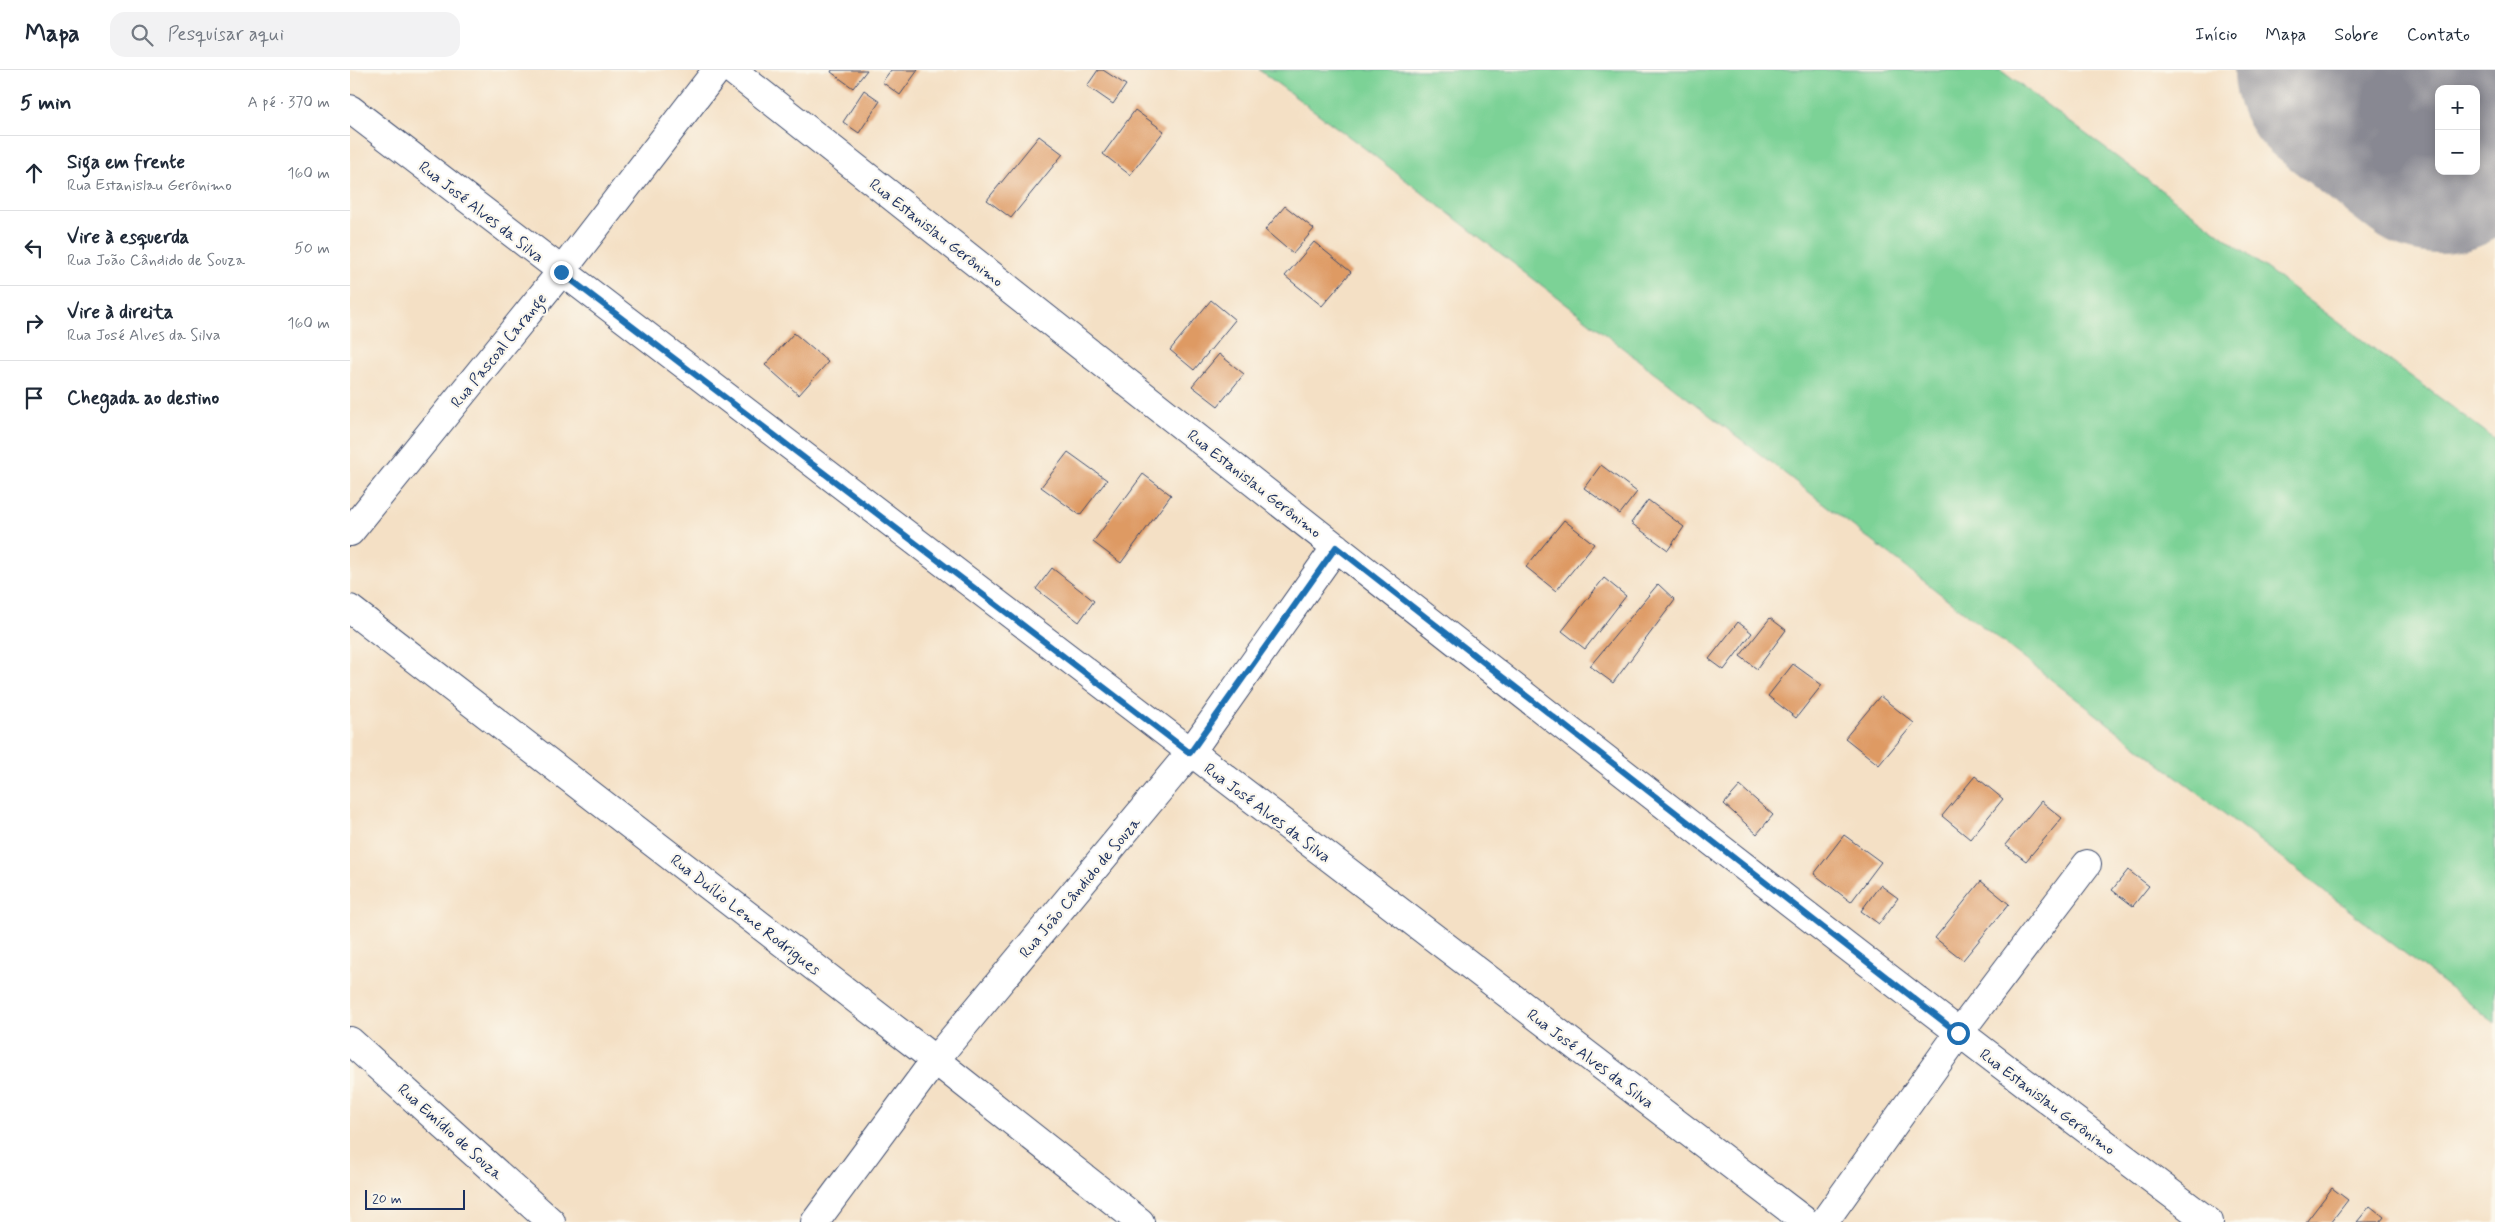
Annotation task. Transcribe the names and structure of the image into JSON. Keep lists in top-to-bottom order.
{
  "streets": {
    "street": [
      "Rua José Alves da Silva",
      "Rua Estanislau Gerônimo",
      "Rua Pascoal Carange",
      "Rua João Cândido de Souza",
      "Rua Duílio Leme Rodrigues",
      "Rua Emídio de Souza"
    ]
  },
  "crossings": [
    ["Rua José Alves da Silva", "Rua Pascoal Carange"],
    ["Rua José Alves da Silva", "Rua João Cândido de Souza"],
    ["Rua Estanislau Gerônimo", "Rua João Cândido de Souza"],
    ["Rua João Cândido de Souza", "Rua Duílio Leme Rodrigues"]
  ],
  "scale_bar": "20 m",
  "page": {
    "header": "Mapa",
    "search": "Pesquisar aqui",
    "nav": [
      "Início",
      "Mapa",
      "Sobre",
      "Contato"
    ],
    "heading": ["5 min", "A pé · 370 m"],
    "map_buttons": ["+", "−"],
    "list": [
      ["Siga em frente", "Rua Estanislau Gerônimo", "160 m"],
      ["Vire à esquerda", "Rua João Cândido de Souza", "50 m"],
      ["Vire à direita", "Rua José Alves da Silva", "160 m"],
      "Chegada ao destino"
    ],
    "scale": "20 m"
  }
}
